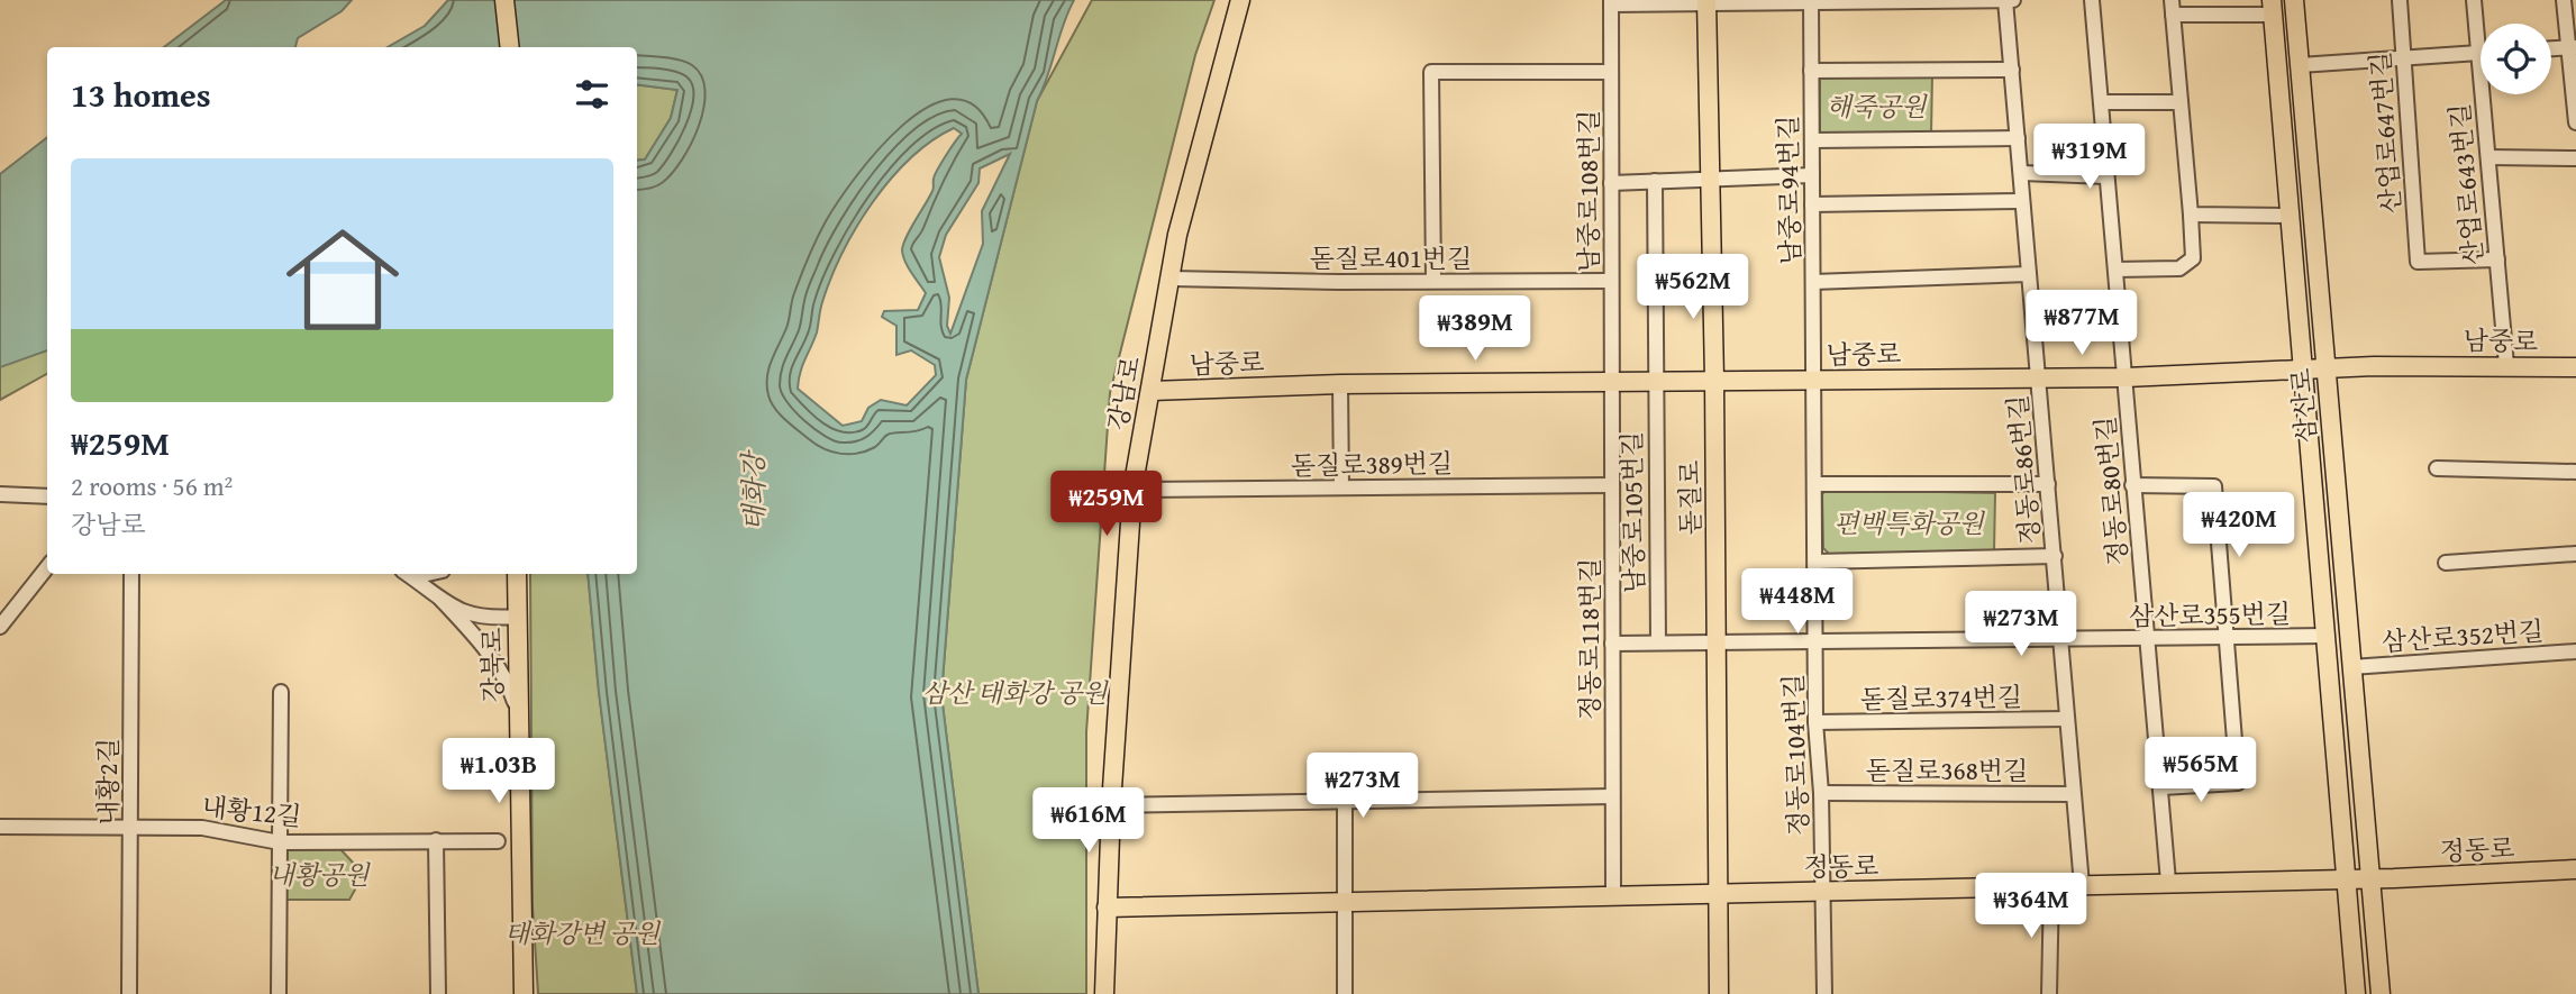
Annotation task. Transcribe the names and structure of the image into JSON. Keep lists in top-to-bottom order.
{
  "streets": {
    "main road": [
      "남중로",
      "강남로",
      "삼산로",
      "돋질로",
      "강북로",
      "정동로"
    ],
    "street": [
      "산업로647번길",
      "산업로643번길",
      "남중로94번길",
      "남중로108번길",
      "돋질로401번길",
      "돋질로389번길",
      "정동로86번길",
      "정동로80번길",
      "남중로105번길",
      "삼산로355번길",
      "삼산로352번길",
      "정동로118번길",
      "돋질로374번길",
      "정동로104번길",
      "돋질로368번길",
      "내황2길",
      "내황12길"
    ]
  },
  "crossings": [
    ["산업로647번길", "산업로643번길"],
    ["산업로643번길", "남중로"],
    ["남중로94번길", "남중로"],
    ["남중로94번길", "정동로104번길"],
    ["남중로108번길", "돋질로401번길"],
    ["남중로108번길", "남중로"],
    ["남중로108번길", "정동로118번길"],
    ["돋질로401번길", "강남로"],
    ["남중로", "강남로"],
    ["남중로", "삼산로"],
    ["남중로", "정동로86번길"],
    ["남중로", "정동로80번길"],
    ["남중로", "돋질로"],
    ["남중로", "남중로105번길"],
    ["남중로", "정동로118번길"],
    ["남중로", "정동로104번길"],
    ["강남로", "돋질로389번길"],
    ["강남로", "정동로"],
    ["삼산로", "삼산로355번길"],
    ["삼산로", "삼산로352번길"],
    ["삼산로", "정동로"],
    ["돋질로389번길", "정동로118번길"],
    ["정동로86번길", "삼산로355번길"],
    ["정동로86번길", "돋질로374번길"],
    ["정동로86번길", "돋질로368번길"],
    ["정동로86번길", "정동로"],
    ["정동로80번길", "삼산로355번길"],
    ["정동로80번길", "정동로"],
    ["돋질로", "삼산로355번길"],
    ["돋질로", "정동로"],
    ["남중로105번길", "삼산로355번길"],
    ["삼산로355번길", "정동로118번길"],
    ["삼산로355번길", "정동로104번길"],
    ["정동로118번길", "정동로"],
    ["돋질로374번길", "정동로104번길"],
    ["정동로104번길", "돋질로368번길"],
    ["정동로104번길", "정동로"],
    ["내황2길", "내황12길"]
  ],
  "water": ["태화강"],
  "parks": [
    "해죽공원",
    "편백특화공원",
    "삼산 태화강 공원",
    "내황공원",
    "태화강변 공원"
  ],
  "page": {
    "heading": "13 homes",
    "price": [
      "₩319M",
      "₩562M",
      "₩877M",
      "₩389M",
      "₩259M",
      "₩420M",
      "₩448M",
      "₩273M",
      "₩565M",
      "₩1.03B",
      "₩273M",
      "₩616M",
      "₩364M"
    ],
    "list": [
      {
        "name": "₩259M",
        "note": "2 rooms · 56 m² · 강남로"
      }
    ]
  }
}
